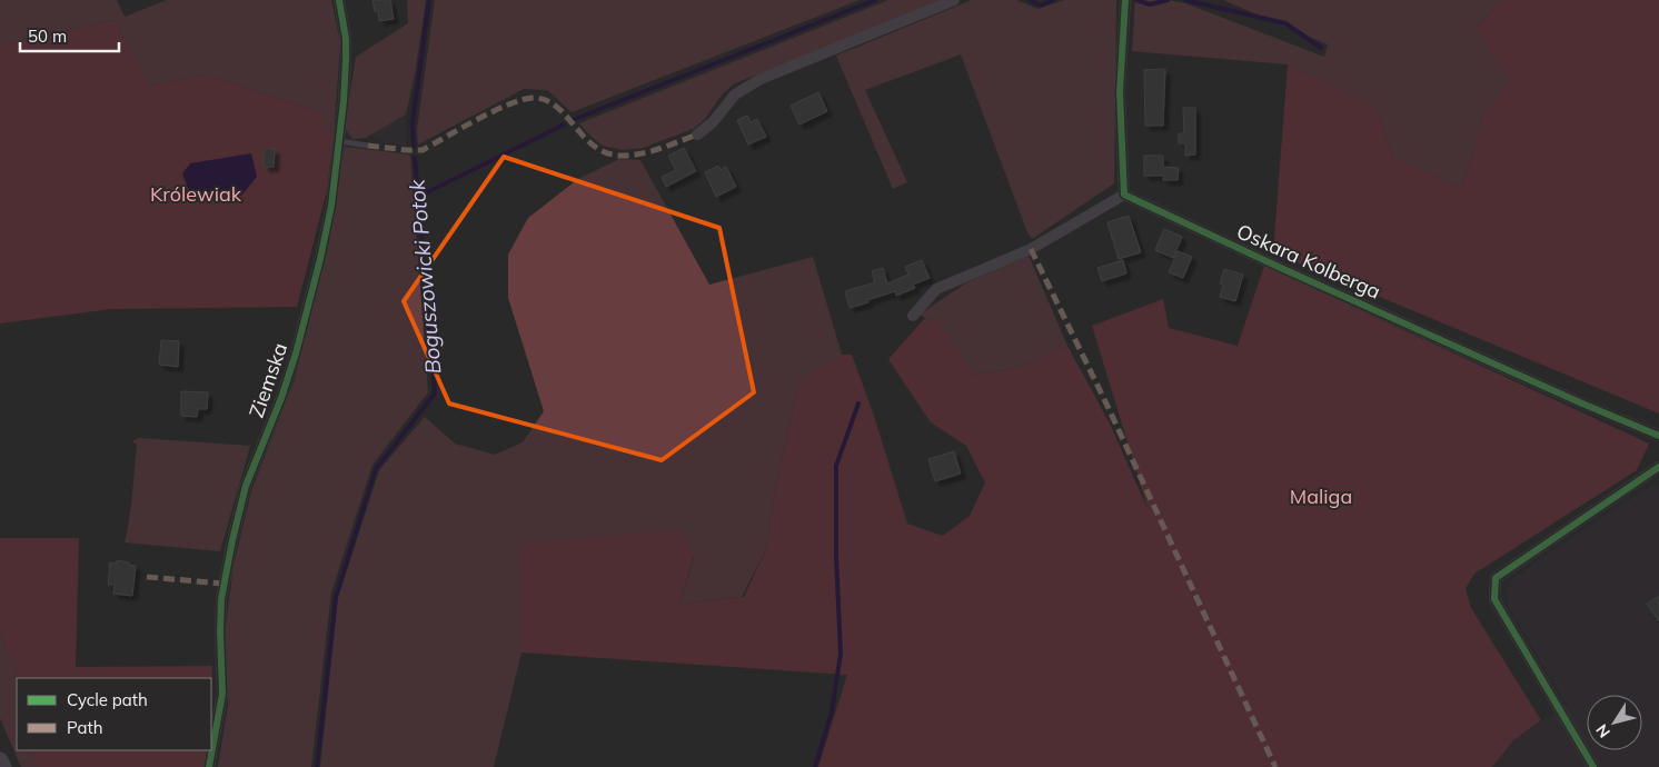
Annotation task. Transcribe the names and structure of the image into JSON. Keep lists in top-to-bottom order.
{
  "streets": {
    "street": ["Oskara Kolberga", "Ziemska"]
  },
  "water": ["Boguszowicki Potok"],
  "parks": ["Królewiak", "Maliga"],
  "legend": ["Cycle path", "Path"],
  "scale_bar": "50 m",
  "north": "bottom left"
}
